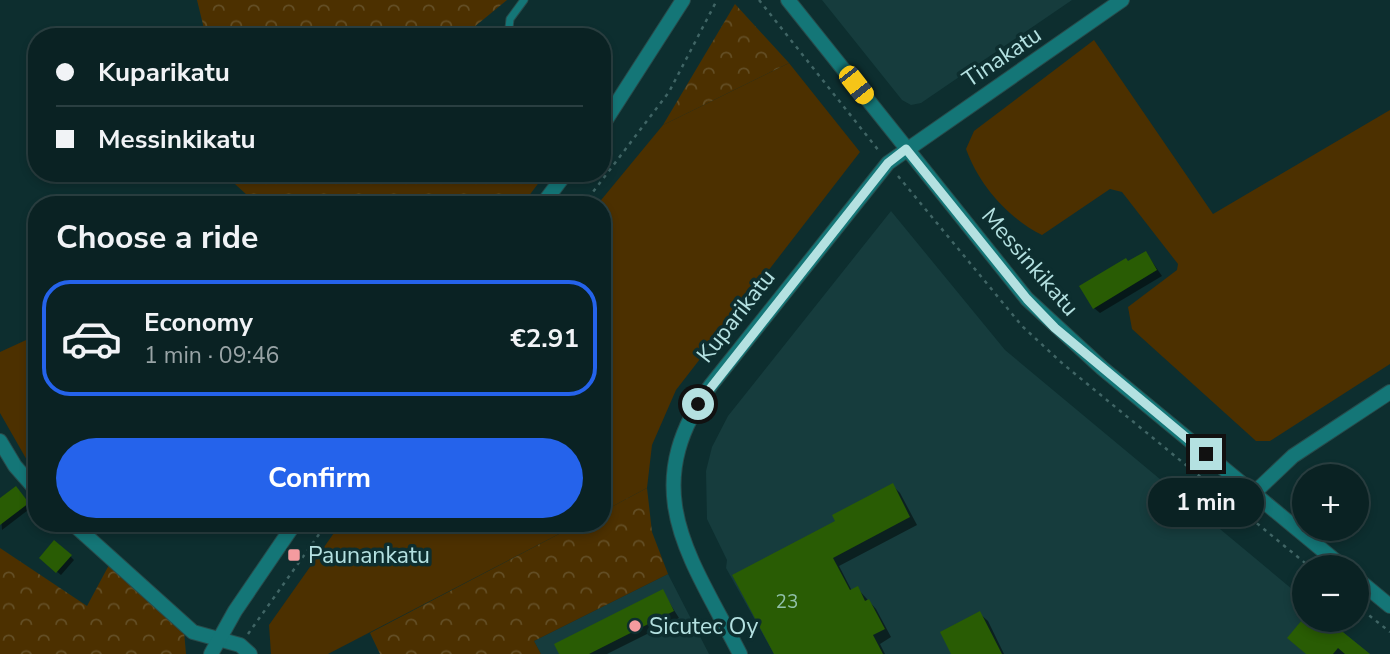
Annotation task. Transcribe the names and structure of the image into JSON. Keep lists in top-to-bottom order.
{
  "streets": {
    "street": ["Tinakatu", "Messinkikatu", "Kuparikatu"]
  },
  "crossings": [
    ["Tinakatu", "Messinkikatu"],
    ["Tinakatu", "Kuparikatu"],
    ["Messinkikatu", "Kuparikatu"]
  ],
  "places": {
    "transit": ["Paunankatu"],
    "other": ["Sicutec Oy"]
  },
  "house_numbers": ["23"],
  "page": {
    "banner": ["Kuparikatu", "Messinkikatu"],
    "heading": "Choose a ride",
    "list": [
      {
        "name": "Economy",
        "note": "1 min · 09:46",
        "value": "€2.91"
      }
    ],
    "buttons": "Confirm",
    "map_buttons": ["+", "−"],
    "bubble": "1 min"
  }
}
